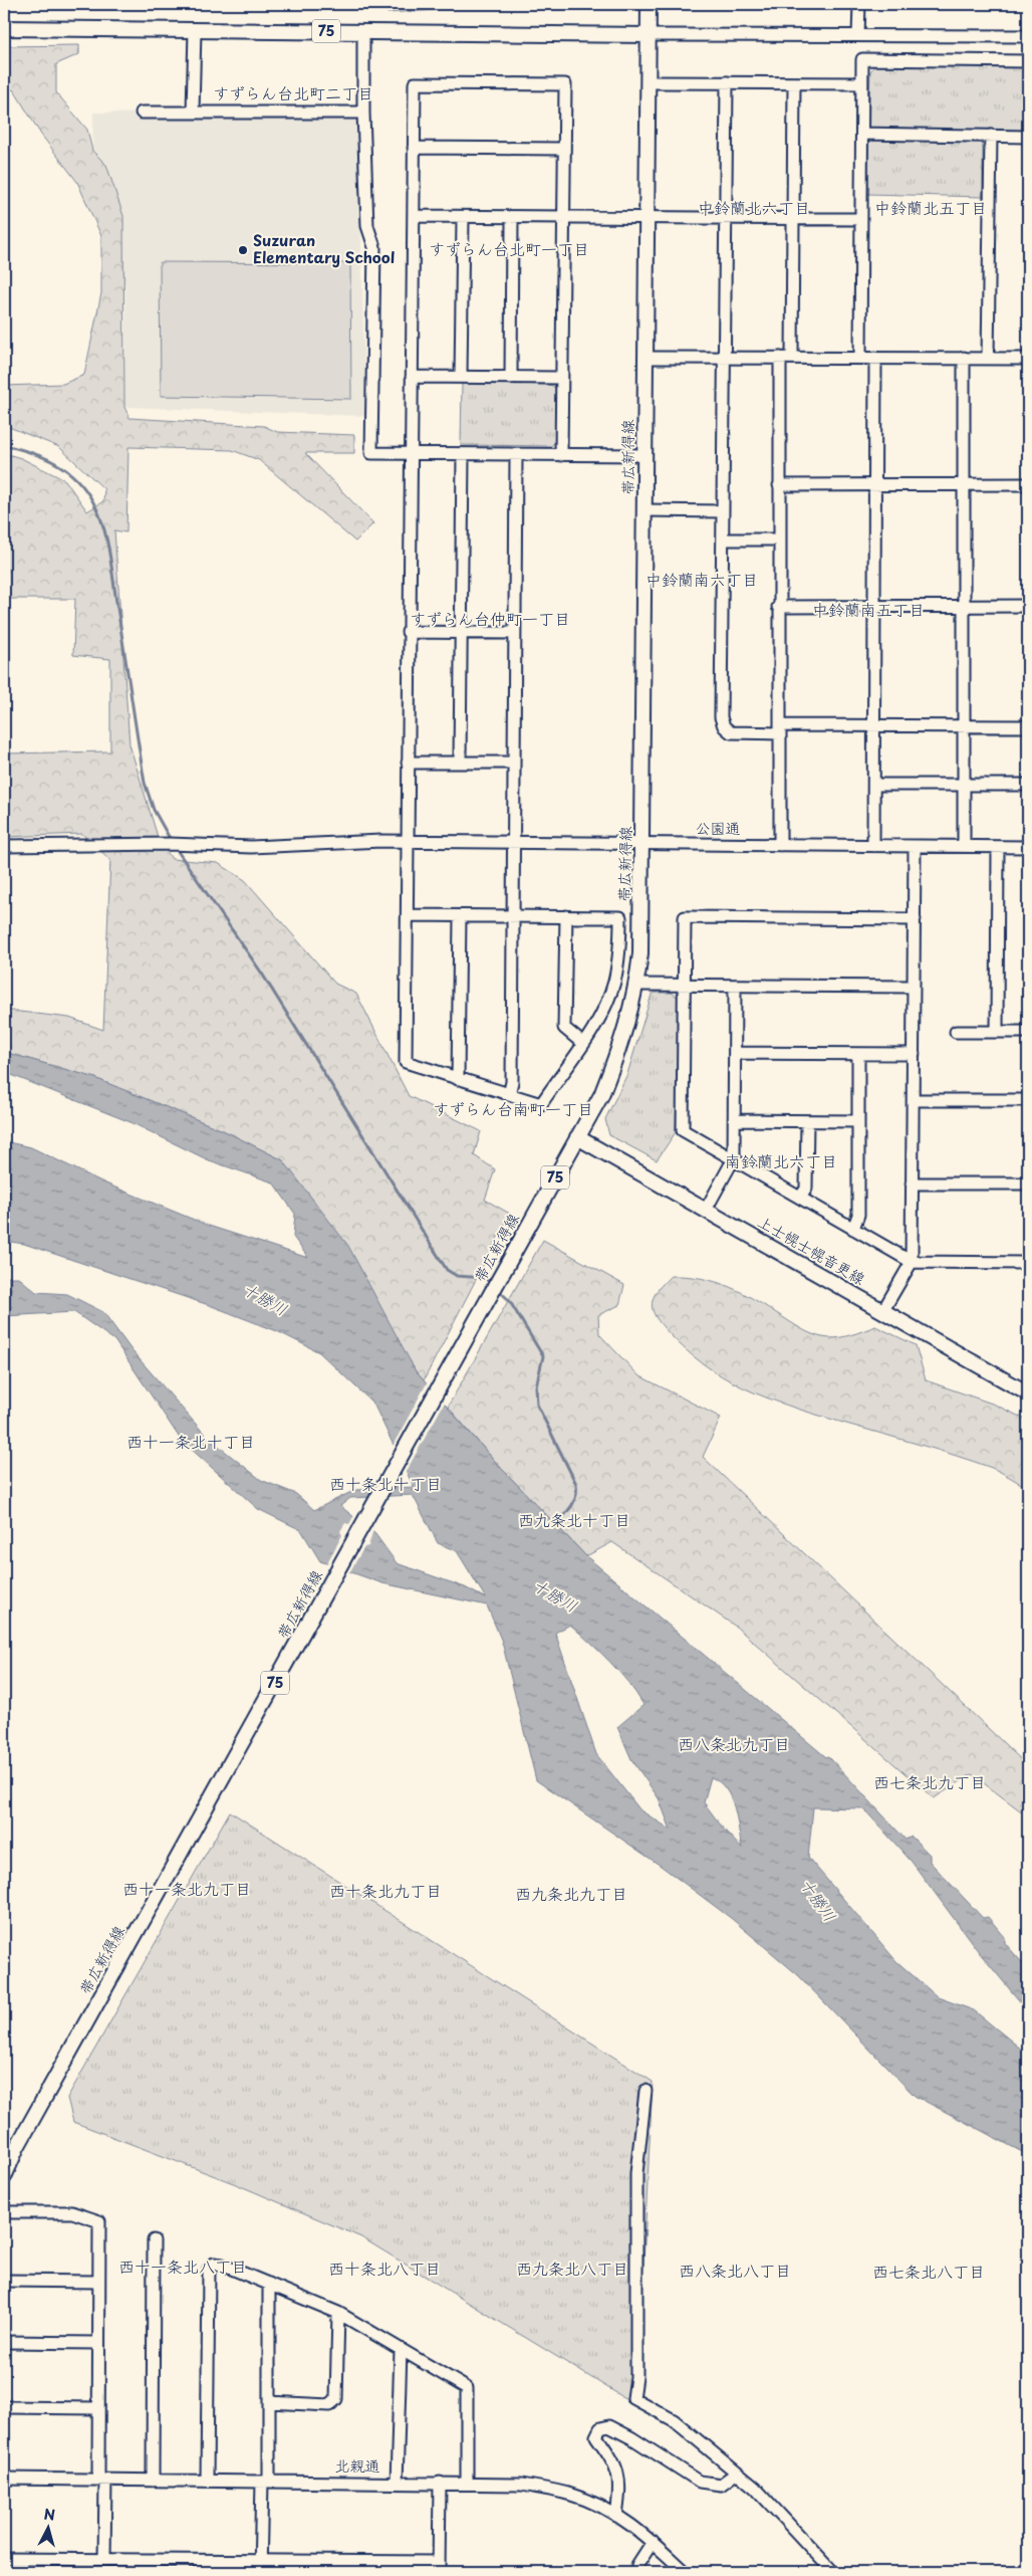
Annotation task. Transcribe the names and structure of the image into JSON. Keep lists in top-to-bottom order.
{
  "streets": {
    "main road": ["75", "帯広新得線", "上士幌士幌音更線"],
    "street": ["公園通", "北親通"]
  },
  "crossings": [
    ["75", "帯広新得線"],
    ["帯広新得線", "公園通"],
    ["帯広新得線", "上士幌士幌音更線"]
  ],
  "districts": [
    "すずらん台北町二丁目",
    "中鈴蘭北六丁目",
    "中鈴蘭北五丁目",
    "すずらん台北町一丁目",
    "中鈴蘭南六丁目",
    "中鈴蘭南五丁目",
    "すずらん台仲町一丁目",
    "すずらん台南町一丁目",
    "南鈴蘭北六丁目",
    "西十一条北十丁目",
    "西十条北十丁目",
    "西九条北十丁目",
    "西八条北九丁目",
    "西七条北九丁目",
    "西十一条北九丁目",
    "西十条北九丁目",
    "西九条北九丁目",
    "西十一条北八丁目",
    "西十条北八丁目",
    "西九条北八丁目",
    "西八条北八丁目",
    "西七条北八丁目"
  ],
  "water": ["十勝川"],
  "places": ["Suzuran Elementary School"],
  "north": "top"
}
